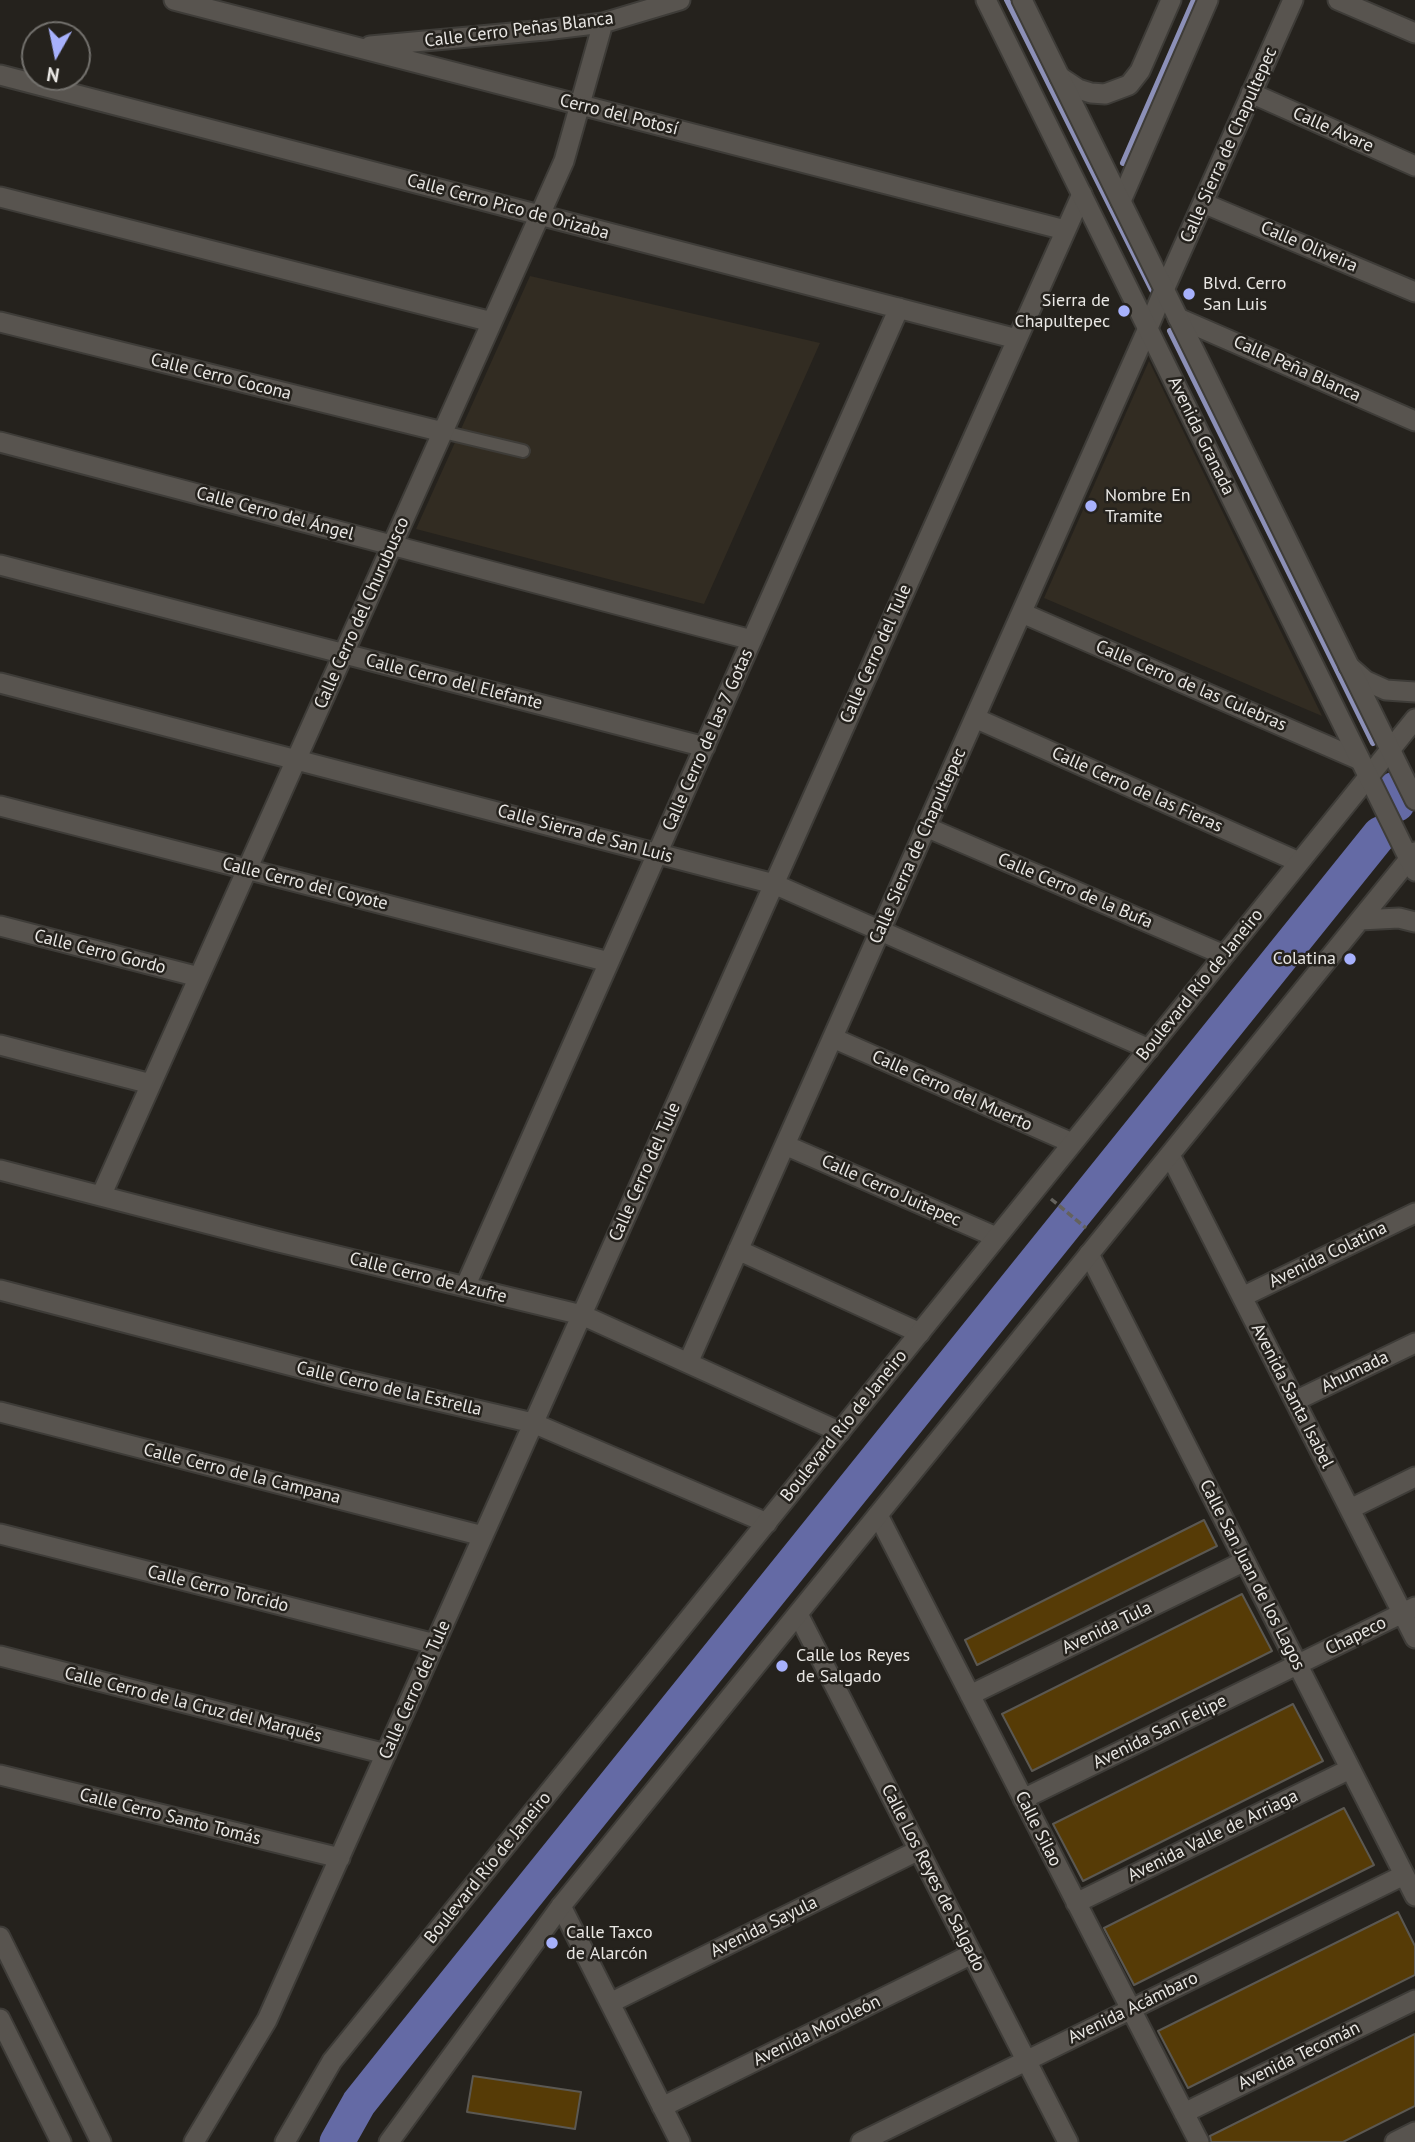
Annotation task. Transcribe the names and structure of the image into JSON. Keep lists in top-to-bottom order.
{
  "streets": {
    "street": [
      "Calle Cerro Peñas Blanca",
      "Cerro del Potosí",
      "Calle Avare",
      "Calle Sierra de Chapultepec",
      "Calle Cerro Pico de Orizaba",
      "Calle Oliveira",
      "Calle Peña Blanca",
      "Calle Cerro Cocona",
      "Avenida Granada",
      "Calle Cerro del Ángel",
      "Calle Cerro del Churubusco",
      "Calle Cerro del Tule",
      "Calle Cerro del Elefante",
      "Calle Cerro de las Culebras",
      "Calle Cerro de las 7 Gotas",
      "Calle Cerro de las Fieras",
      "Calle Sierra de San Luis",
      "Calle Cerro del Coyote",
      "Calle Cerro de la Bufa",
      "Calle Cerro Gordo",
      "Boulevard Río de Janeiro",
      "Calle Cerro del Muerto",
      "Calle Cerro Juitepec",
      "Avenida Colatina",
      "Calle Cerro de Azufre",
      "Ahumada",
      "Calle Cerro de la Estrella",
      "Avenida Santa Isabel",
      "Calle Cerro de la Campana",
      "Calle San Juan de los Lagos",
      "Calle Cerro Torcido",
      "Avenida Tula",
      "Chapeco",
      "Calle Cerro de la Cruz del Marqués",
      "Avenida San Felipe",
      "Calle Cerro Santo Tomás",
      "Calle Silao",
      "Avenida Valle de Arriaga",
      "Calle Los Reyes de Salgado",
      "Avenida Sayula",
      "Avenida Acámbaro",
      "Avenida Moroleón",
      "Avenida Tecomán"
    ]
  },
  "crossings": [
    ["Calle Cerro Peñas Blanca", "Cerro del Potosí"],
    ["Calle Cerro Peñas Blanca", "Calle Cerro del Churubusco"],
    ["Cerro del Potosí", "Calle Cerro del Churubusco"],
    ["Cerro del Potosí", "Calle Cerro del Tule"],
    ["Calle Avare", "Calle Sierra de Chapultepec"],
    ["Calle Sierra de Chapultepec", "Calle Oliveira"],
    ["Calle Sierra de Chapultepec", "Avenida Granada"],
    ["Calle Sierra de Chapultepec", "Calle Cerro de las Culebras"],
    ["Calle Sierra de Chapultepec", "Calle Cerro de las Fieras"],
    ["Calle Sierra de Chapultepec", "Calle Sierra de San Luis"],
    ["Calle Sierra de Chapultepec", "Calle Cerro de la Bufa"],
    ["Calle Sierra de Chapultepec", "Calle Cerro del Muerto"],
    ["Calle Sierra de Chapultepec", "Calle Cerro Juitepec"],
    ["Calle Sierra de Chapultepec", "Calle Cerro de Azufre"],
    ["Calle Cerro Pico de Orizaba", "Calle Cerro del Churubusco"],
    ["Calle Cerro Pico de Orizaba", "Calle Cerro del Tule"],
    ["Calle Cerro Pico de Orizaba", "Calle Cerro de las 7 Gotas"],
    ["Calle Peña Blanca", "Avenida Granada"],
    ["Calle Cerro Cocona", "Calle Cerro del Churubusco"],
    ["Avenida Granada", "Calle Cerro del Tule"],
    ["Avenida Granada", "Calle Cerro de las Culebras"],
    ["Avenida Granada", "Boulevard Río de Janeiro"],
    ["Calle Cerro del Ángel", "Calle Cerro del Churubusco"],
    ["Calle Cerro del Ángel", "Calle Cerro de las 7 Gotas"],
    ["Calle Cerro del Churubusco", "Calle Cerro del Elefante"],
    ["Calle Cerro del Churubusco", "Calle Sierra de San Luis"],
    ["Calle Cerro del Churubusco", "Calle Cerro del Coyote"],
    ["Calle Cerro del Churubusco", "Calle Cerro Gordo"],
    ["Calle Cerro del Churubusco", "Calle Cerro de Azufre"],
    ["Calle Cerro del Tule", "Calle Sierra de San Luis"],
    ["Calle Cerro del Tule", "Calle Cerro de Azufre"],
    ["Calle Cerro del Tule", "Calle Cerro de la Estrella"],
    ["Calle Cerro del Tule", "Calle Cerro de la Campana"],
    ["Calle Cerro del Tule", "Calle Cerro Torcido"],
    ["Calle Cerro del Tule", "Calle Cerro de la Cruz del Marqués"],
    ["Calle Cerro del Tule", "Calle Cerro Santo Tomás"],
    ["Calle Cerro del Elefante", "Calle Cerro de las 7 Gotas"],
    ["Calle Cerro de las Culebras", "Boulevard Río de Janeiro"],
    ["Calle Cerro de las 7 Gotas", "Calle Sierra de San Luis"],
    ["Calle Cerro de las 7 Gotas", "Calle Cerro del Coyote"],
    ["Calle Cerro de las 7 Gotas", "Calle Cerro de Azufre"],
    ["Calle Cerro de las Fieras", "Boulevard Río de Janeiro"],
    ["Calle Sierra de San Luis", "Boulevard Río de Janeiro"],
    ["Calle Cerro de la Bufa", "Boulevard Río de Janeiro"],
    ["Boulevard Río de Janeiro", "Calle Cerro del Muerto"],
    ["Boulevard Río de Janeiro", "Calle Cerro Juitepec"],
    ["Boulevard Río de Janeiro", "Calle Cerro de Azufre"],
    ["Boulevard Río de Janeiro", "Calle Cerro de la Estrella"],
    ["Avenida Colatina", "Avenida Santa Isabel"],
    ["Ahumada", "Avenida Santa Isabel"],
    ["Avenida Santa Isabel", "Chapeco"],
    ["Calle San Juan de los Lagos", "Avenida Tula"],
    ["Calle San Juan de los Lagos", "Chapeco"],
    ["Calle San Juan de los Lagos", "Avenida San Felipe"],
    ["Calle San Juan de los Lagos", "Avenida Valle de Arriaga"],
    ["Calle San Juan de los Lagos", "Avenida Acámbaro"],
    ["Avenida Tula", "Calle Silao"],
    ["Chapeco", "Avenida San Felipe"],
    ["Avenida San Felipe", "Calle Silao"],
    ["Calle Silao", "Avenida Valle de Arriaga"],
    ["Calle Silao", "Avenida Acámbaro"],
    ["Calle Silao", "Avenida Tecomán"],
    ["Calle Los Reyes de Salgado", "Avenida Sayula"],
    ["Calle Los Reyes de Salgado", "Avenida Acámbaro"],
    ["Calle Los Reyes de Salgado", "Avenida Moroleón"]
  ],
  "places": [
    "Blvd. Cerro San Luis",
    "Sierra de Chapultepec",
    "Nombre En Tramite",
    "Colatina",
    "Calle los Reyes de Salgado",
    "Calle Taxco de Alarcón"
  ],
  "north": "bottom"
}
